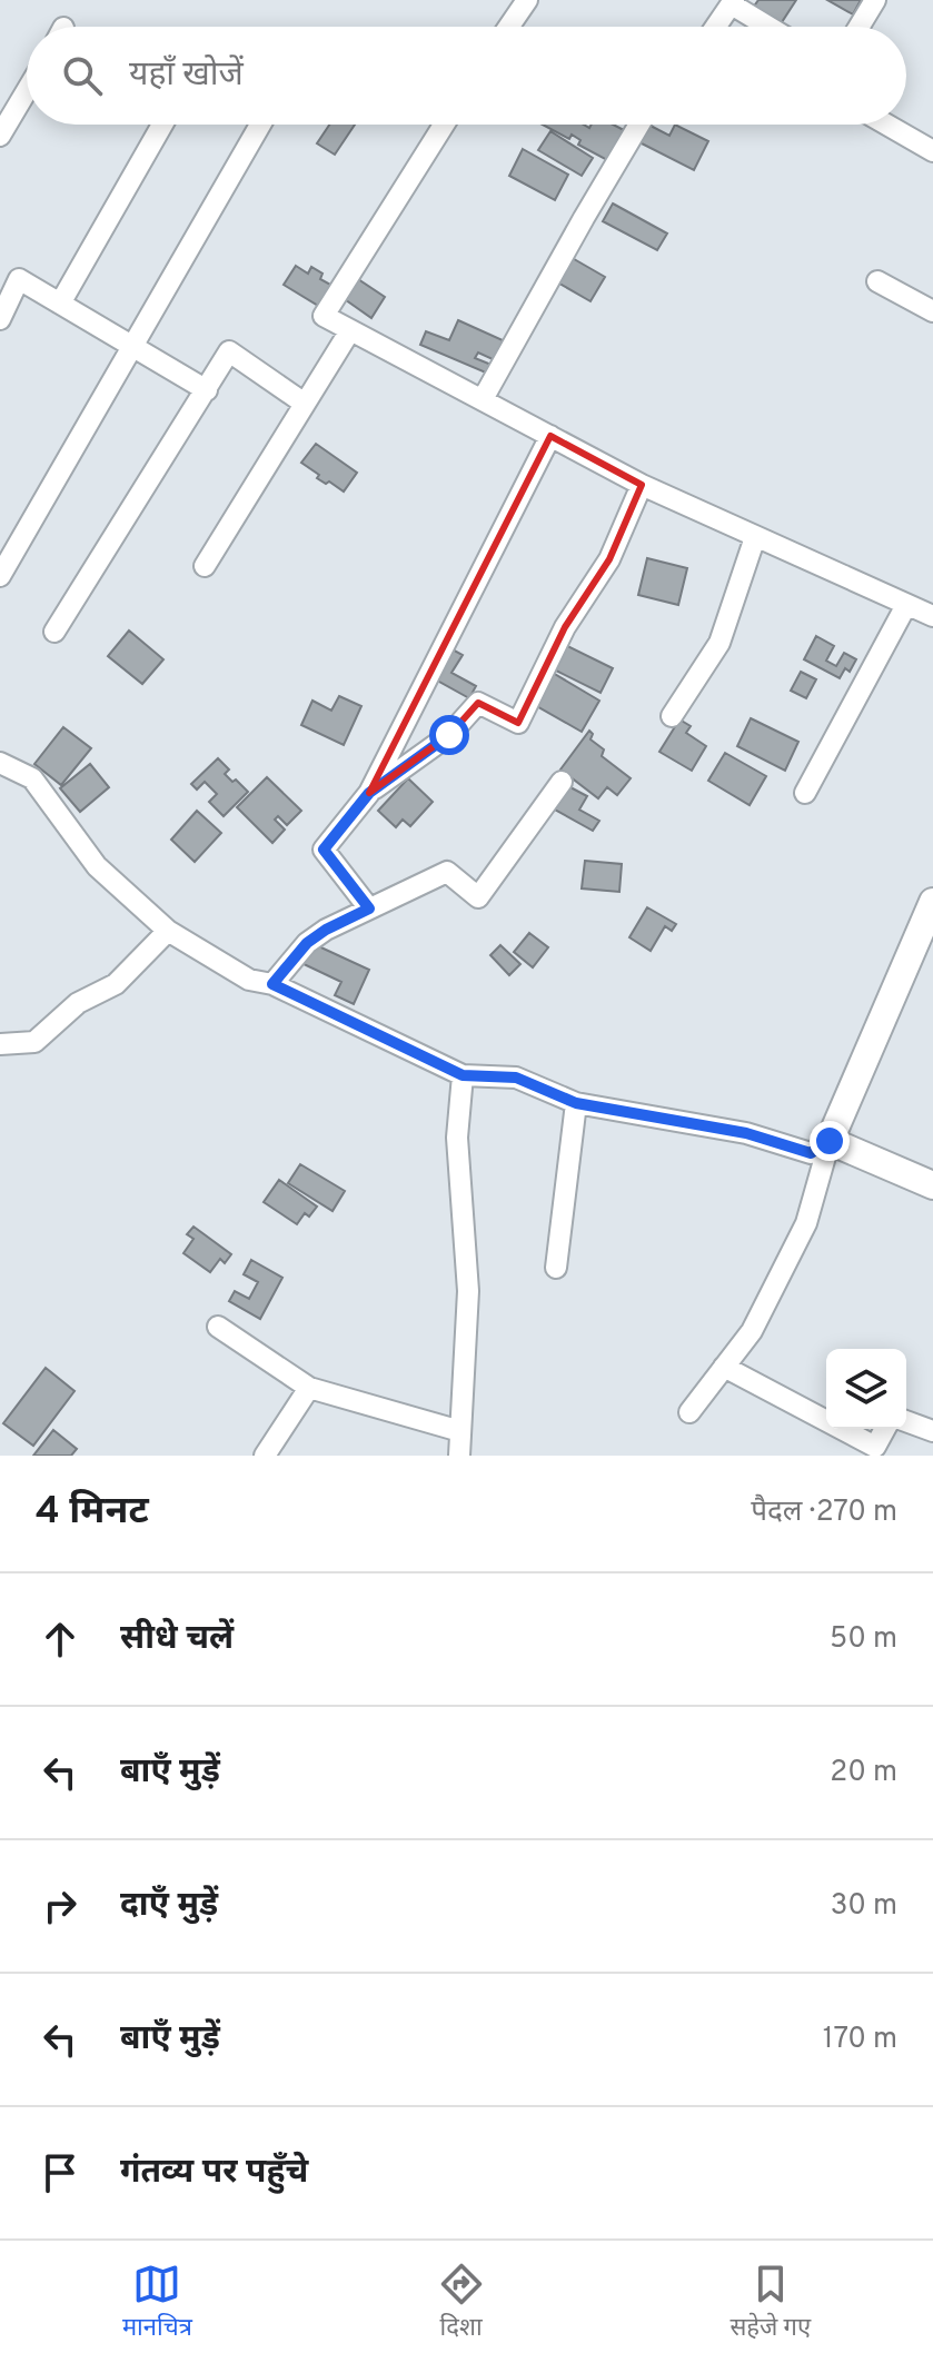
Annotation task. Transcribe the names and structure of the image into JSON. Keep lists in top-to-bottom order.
{
  "page": {
    "search": "यहाँ खोजें",
    "heading": ["4 मिनट", "पैदल · 270 m"],
    "list": [
      ["सीधे चलें", "50 m"],
      ["बाएँ मुड़ें", "20 m"],
      ["दाएँ मुड़ें", "30 m"],
      ["बाएँ मुड़ें", "170 m"],
      "गंतव्य पर पहुँचे"
    ],
    "nav": ["मानचित्र", "दिशा", "सहेजे गए"]
  }
}
